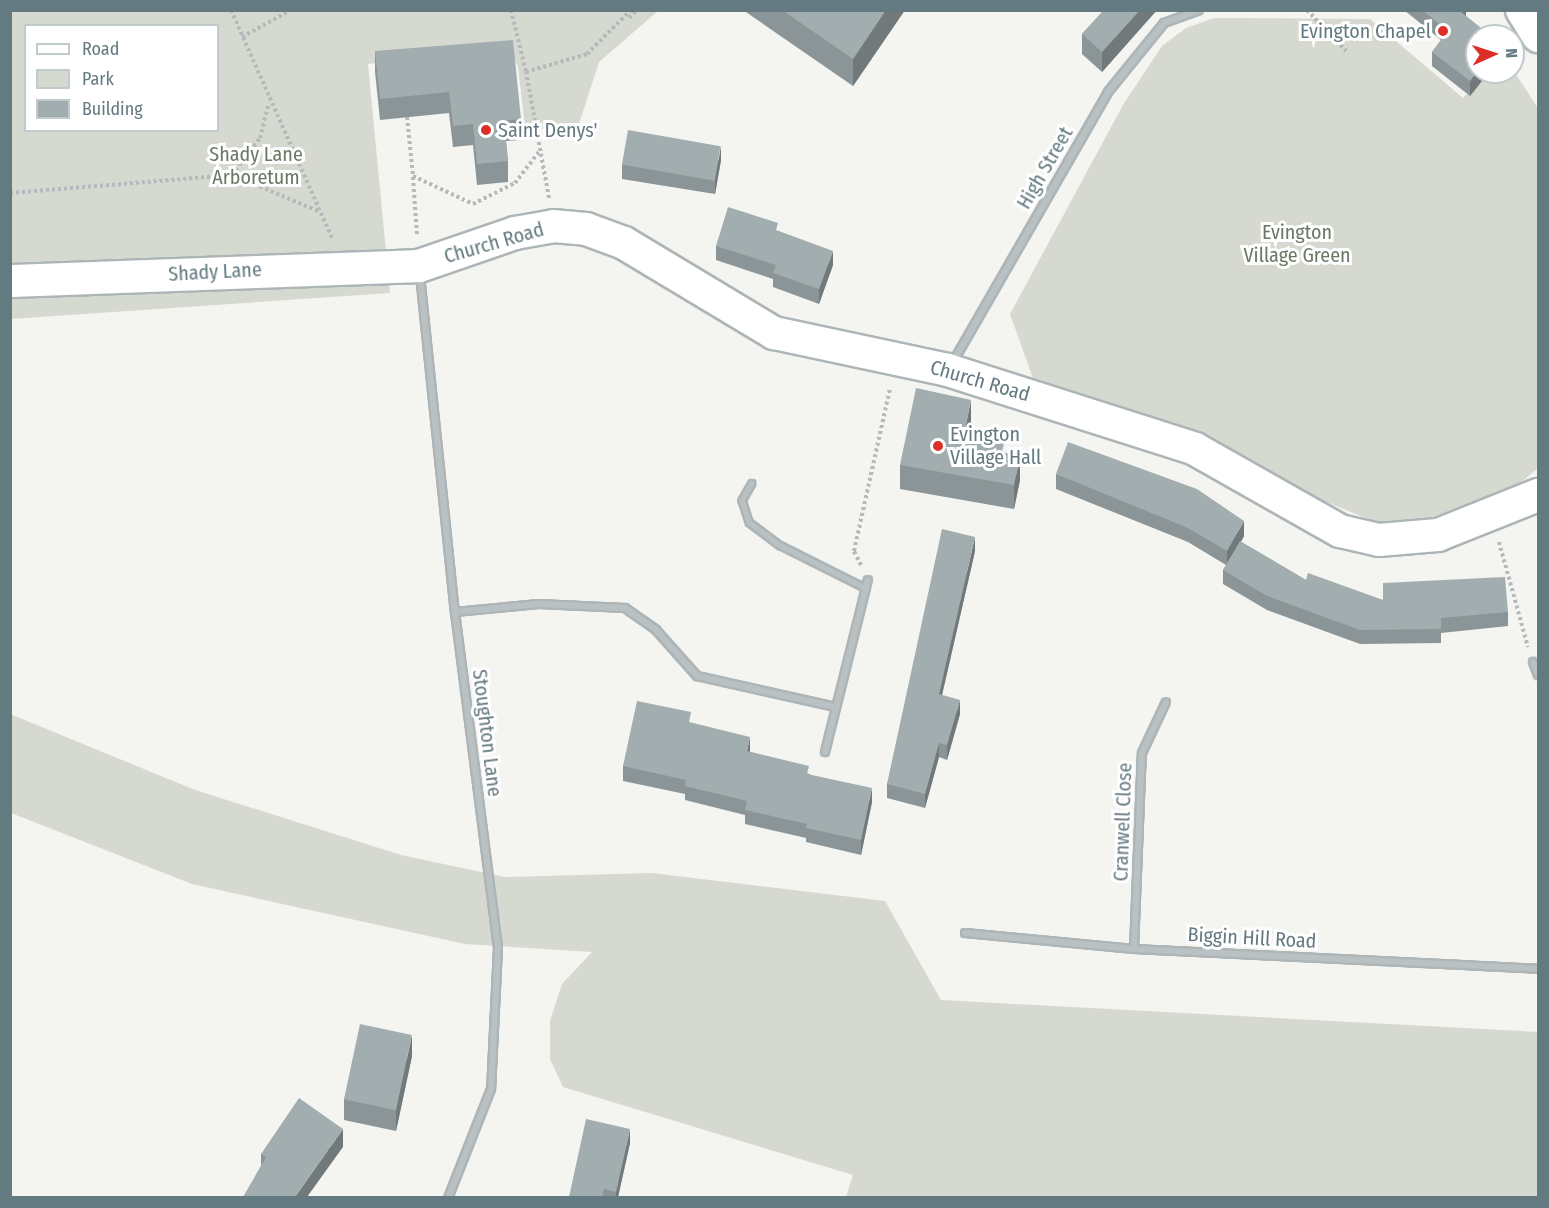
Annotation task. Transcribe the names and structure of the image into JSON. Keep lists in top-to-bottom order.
{
  "streets": {
    "street": [
      "High Street",
      "Church Road",
      "Shady Lane",
      "Stoughton Lane",
      "Cranwell Close",
      "Biggin Hill Road"
    ]
  },
  "crossings": [
    ["High Street", "Church Road"],
    ["Church Road", "Shady Lane"],
    ["Church Road", "Stoughton Lane"],
    ["Shady Lane", "Stoughton Lane"],
    ["Cranwell Close", "Biggin Hill Road"]
  ],
  "parks": ["Shady Lane Arboretum", "Evington Village Green"],
  "places": ["Evington Chapel", "Saint Denys'", "Evington Village Hall"],
  "legend": ["Road", "Park", "Building"],
  "north": "right"
}
